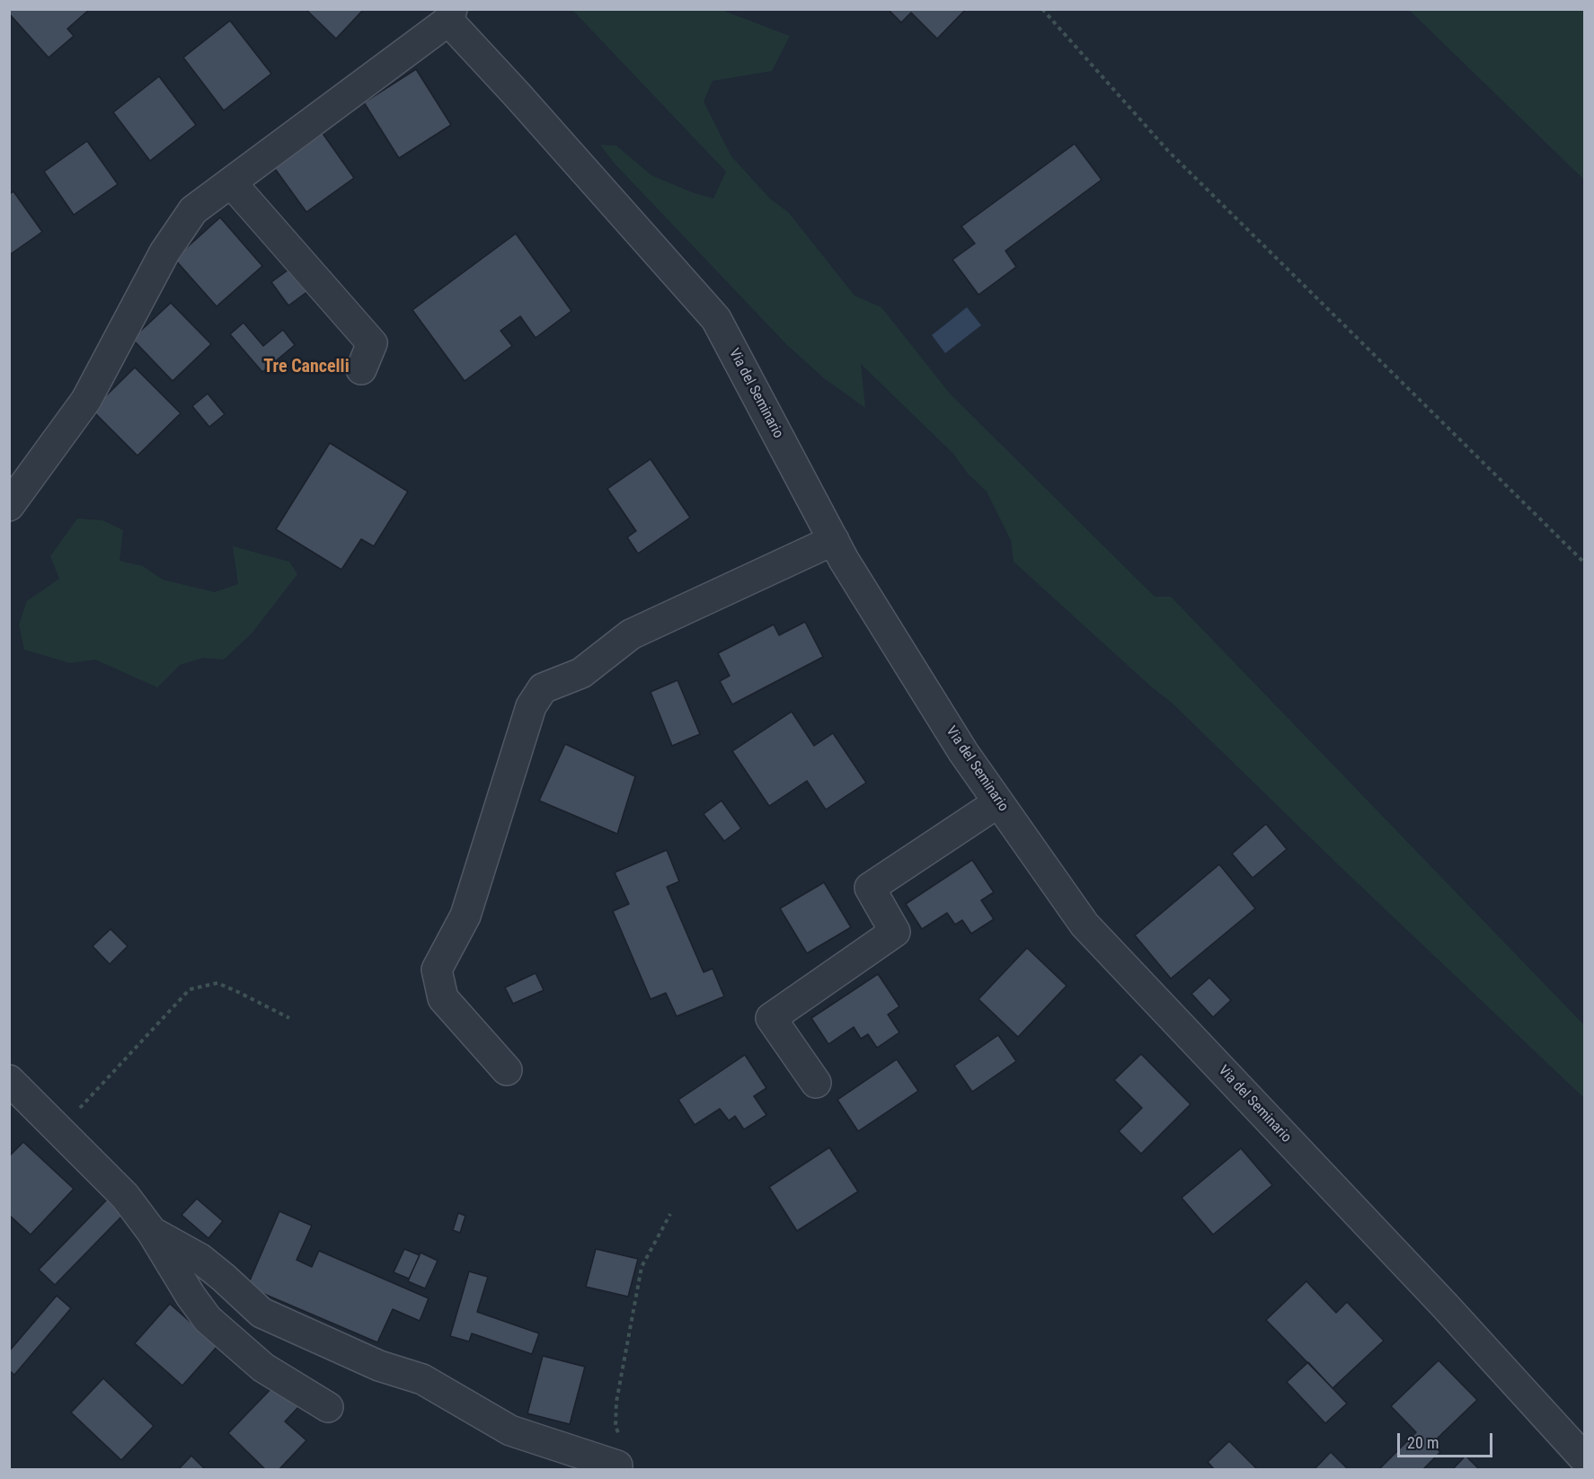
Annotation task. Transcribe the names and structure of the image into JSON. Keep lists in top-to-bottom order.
{
  "streets": {
    "street": ["Via del Seminario"]
  },
  "districts": ["Tre Cancelli"],
  "scale_bar": "20 m"
}
